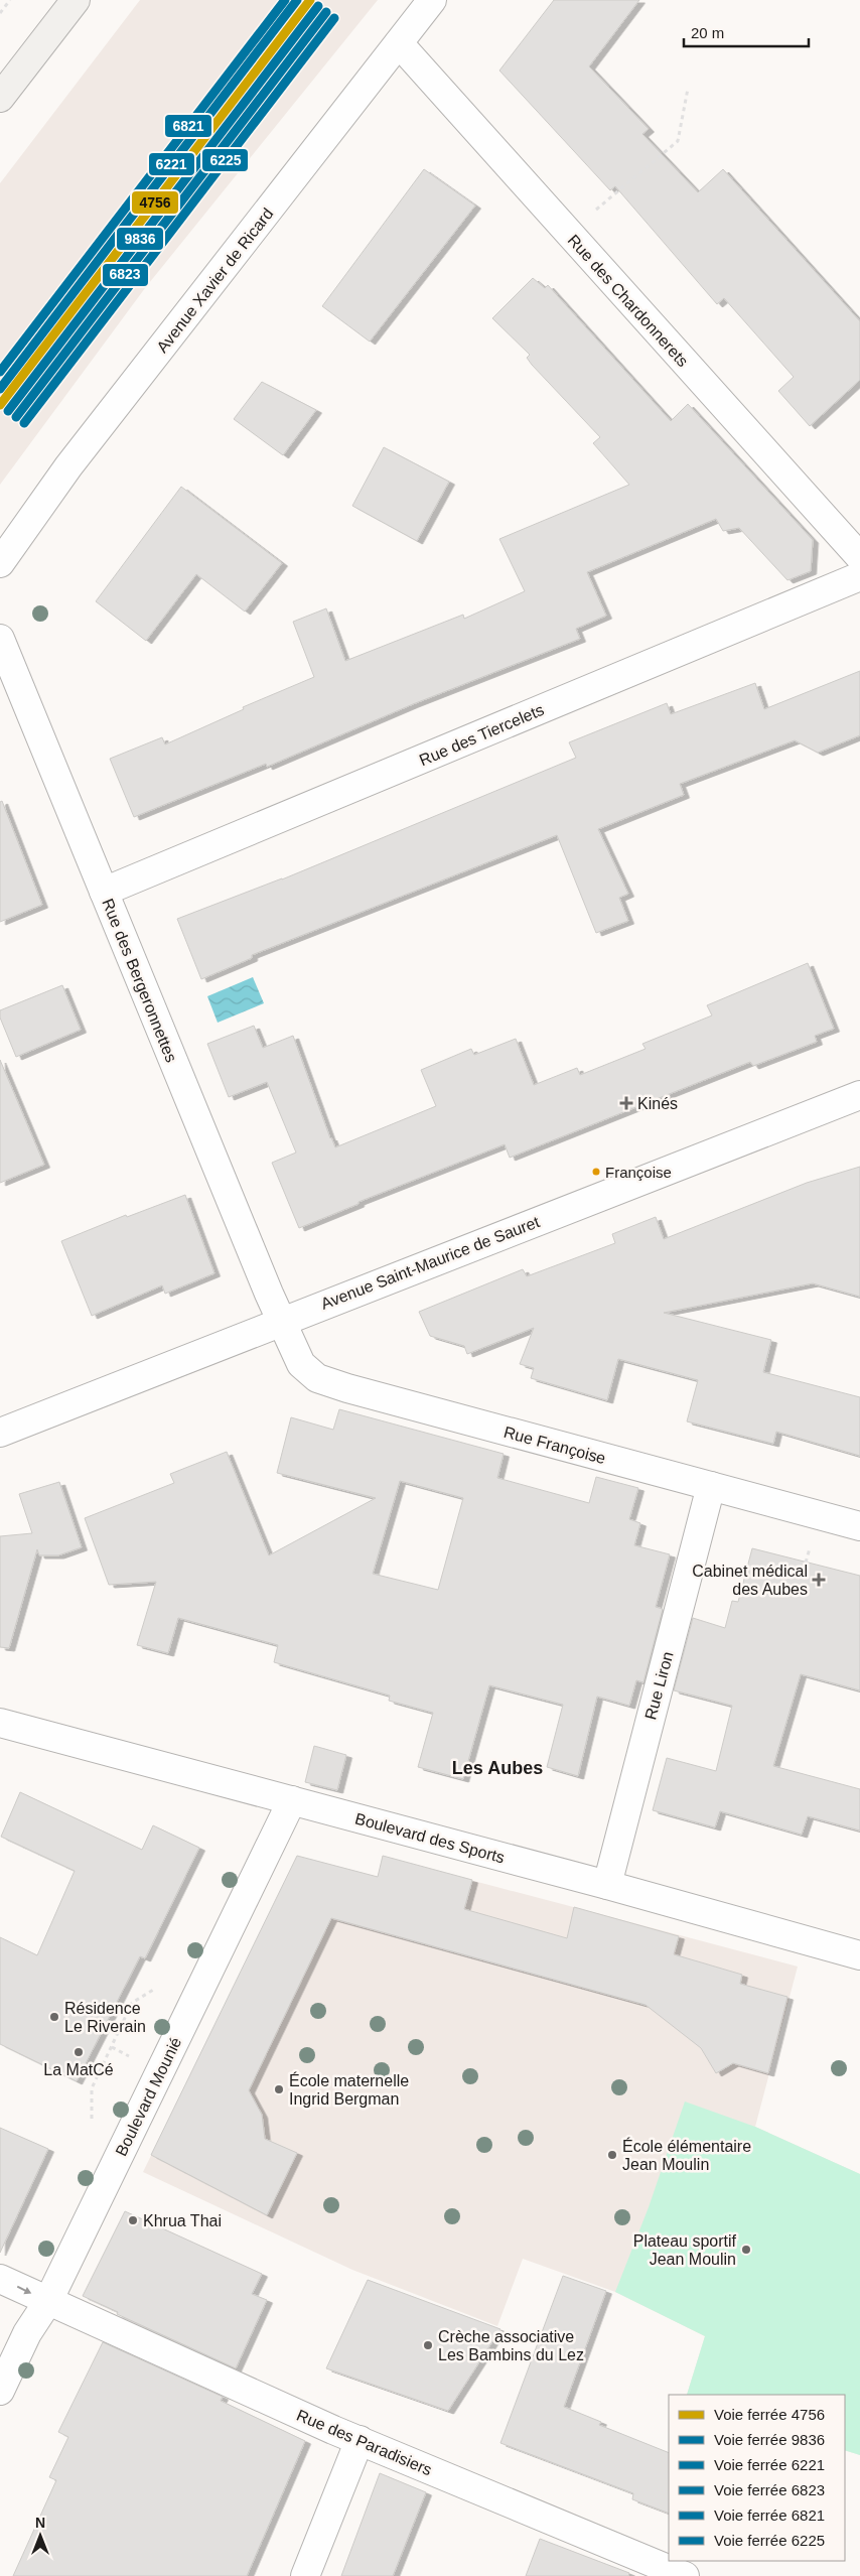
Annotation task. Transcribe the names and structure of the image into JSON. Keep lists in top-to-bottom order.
{
  "streets": {
    "street": [
      "Avenue Xavier de Ricard",
      "Rue des Chardonnerets",
      "Rue des Tiercelets",
      "Rue des Bergeronnettes",
      "Avenue Saint-Maurice de Sauret",
      "Rue Françoise",
      "Rue Liron",
      "Boulevard des Sports",
      "Boulevard Mounié",
      "Rue des Paradisiers"
    ]
  },
  "crossings": [
    ["Avenue Xavier de Ricard", "Rue des Chardonnerets"],
    ["Rue des Tiercelets", "Rue des Bergeronnettes"],
    ["Rue des Bergeronnettes", "Avenue Saint-Maurice de Sauret"],
    ["Rue des Bergeronnettes", "Rue Françoise"],
    ["Avenue Saint-Maurice de Sauret", "Rue Françoise"],
    ["Rue Françoise", "Rue Liron"],
    ["Rue Liron", "Boulevard des Sports"],
    ["Boulevard des Sports", "Boulevard Mounié"],
    ["Boulevard Mounié", "Rue des Paradisiers"]
  ],
  "districts": ["Les Aubes"],
  "places": {
    "health": ["Kinés", "Cabinet médical des Aubes"],
    "other": [
      "Françoise",
      "Résidence Le Riverain",
      "La MatCé",
      "École maternelle Ingrid Bergman",
      "École élémentaire Jean Moulin",
      "Khrua Thai",
      "Plateau sportif Jean Moulin",
      "Crèche associative Les Bambins du Lez"
    ]
  },
  "lines": [
    "rail line 4756",
    "rail line 6221",
    "rail line 6821",
    "rail line 9836",
    "rail line 6823",
    "rail line 6225"
  ],
  "legend": [
    "Voie ferrée 4756",
    "Voie ferrée 9836",
    "Voie ferrée 6221",
    "Voie ferrée 6823",
    "Voie ferrée 6821",
    "Voie ferrée 6225"
  ],
  "scale_bar": "20 m",
  "north": "top"
}
